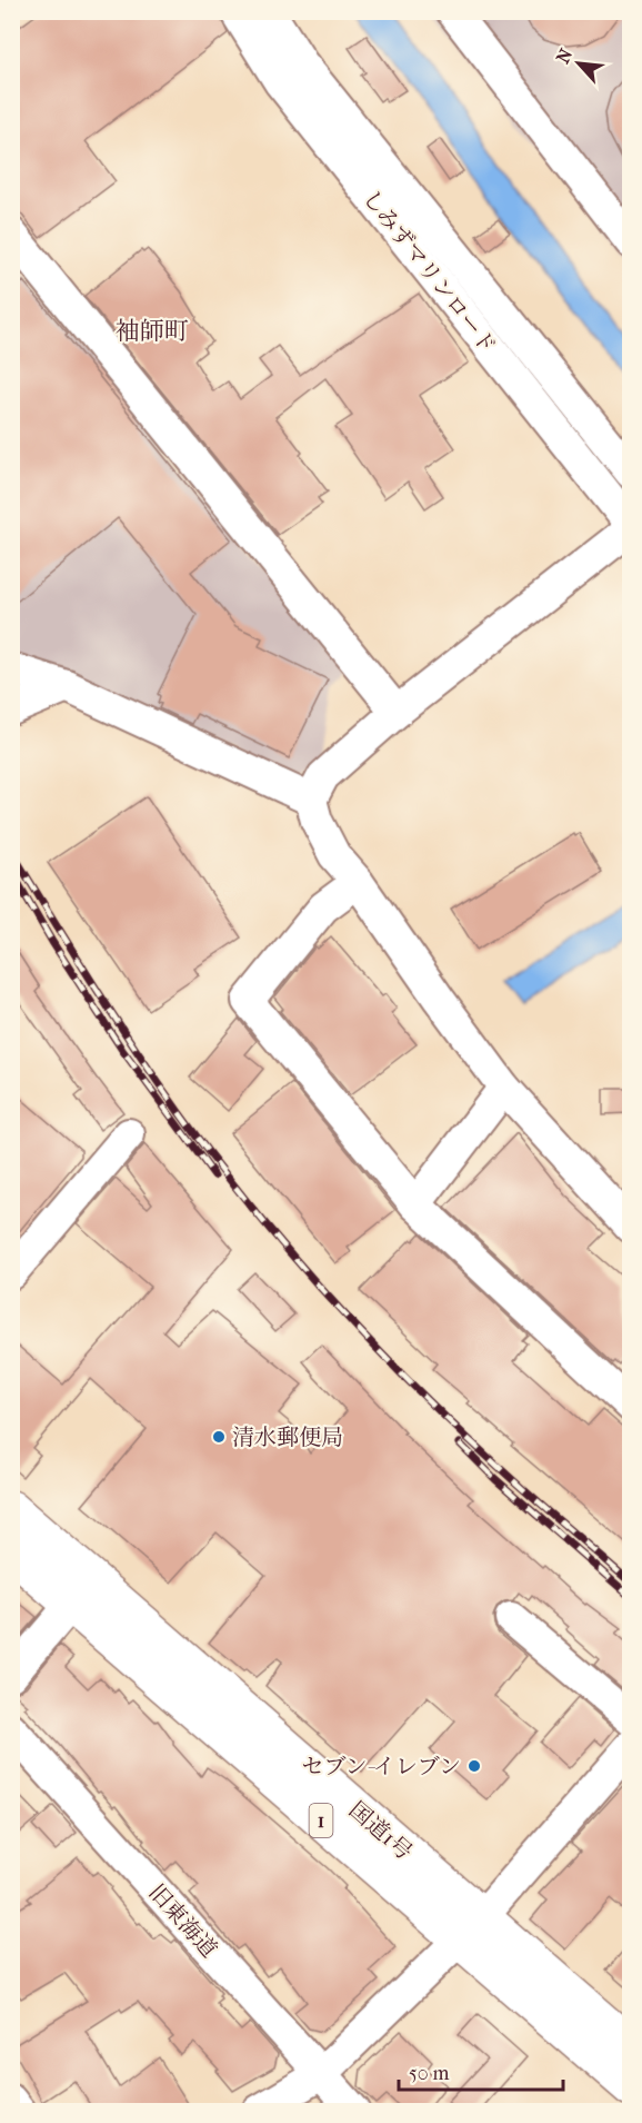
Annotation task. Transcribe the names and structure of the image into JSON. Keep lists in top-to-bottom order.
{
  "streets": {
    "highway": ["1", "国道1号"],
    "street": ["しみずマリンロード", "旧東海道"]
  },
  "districts": ["袖師町"],
  "places": ["清水郵便局", "セブン-イレブン"],
  "scale_bar": "50 m",
  "north": "top left"
}
